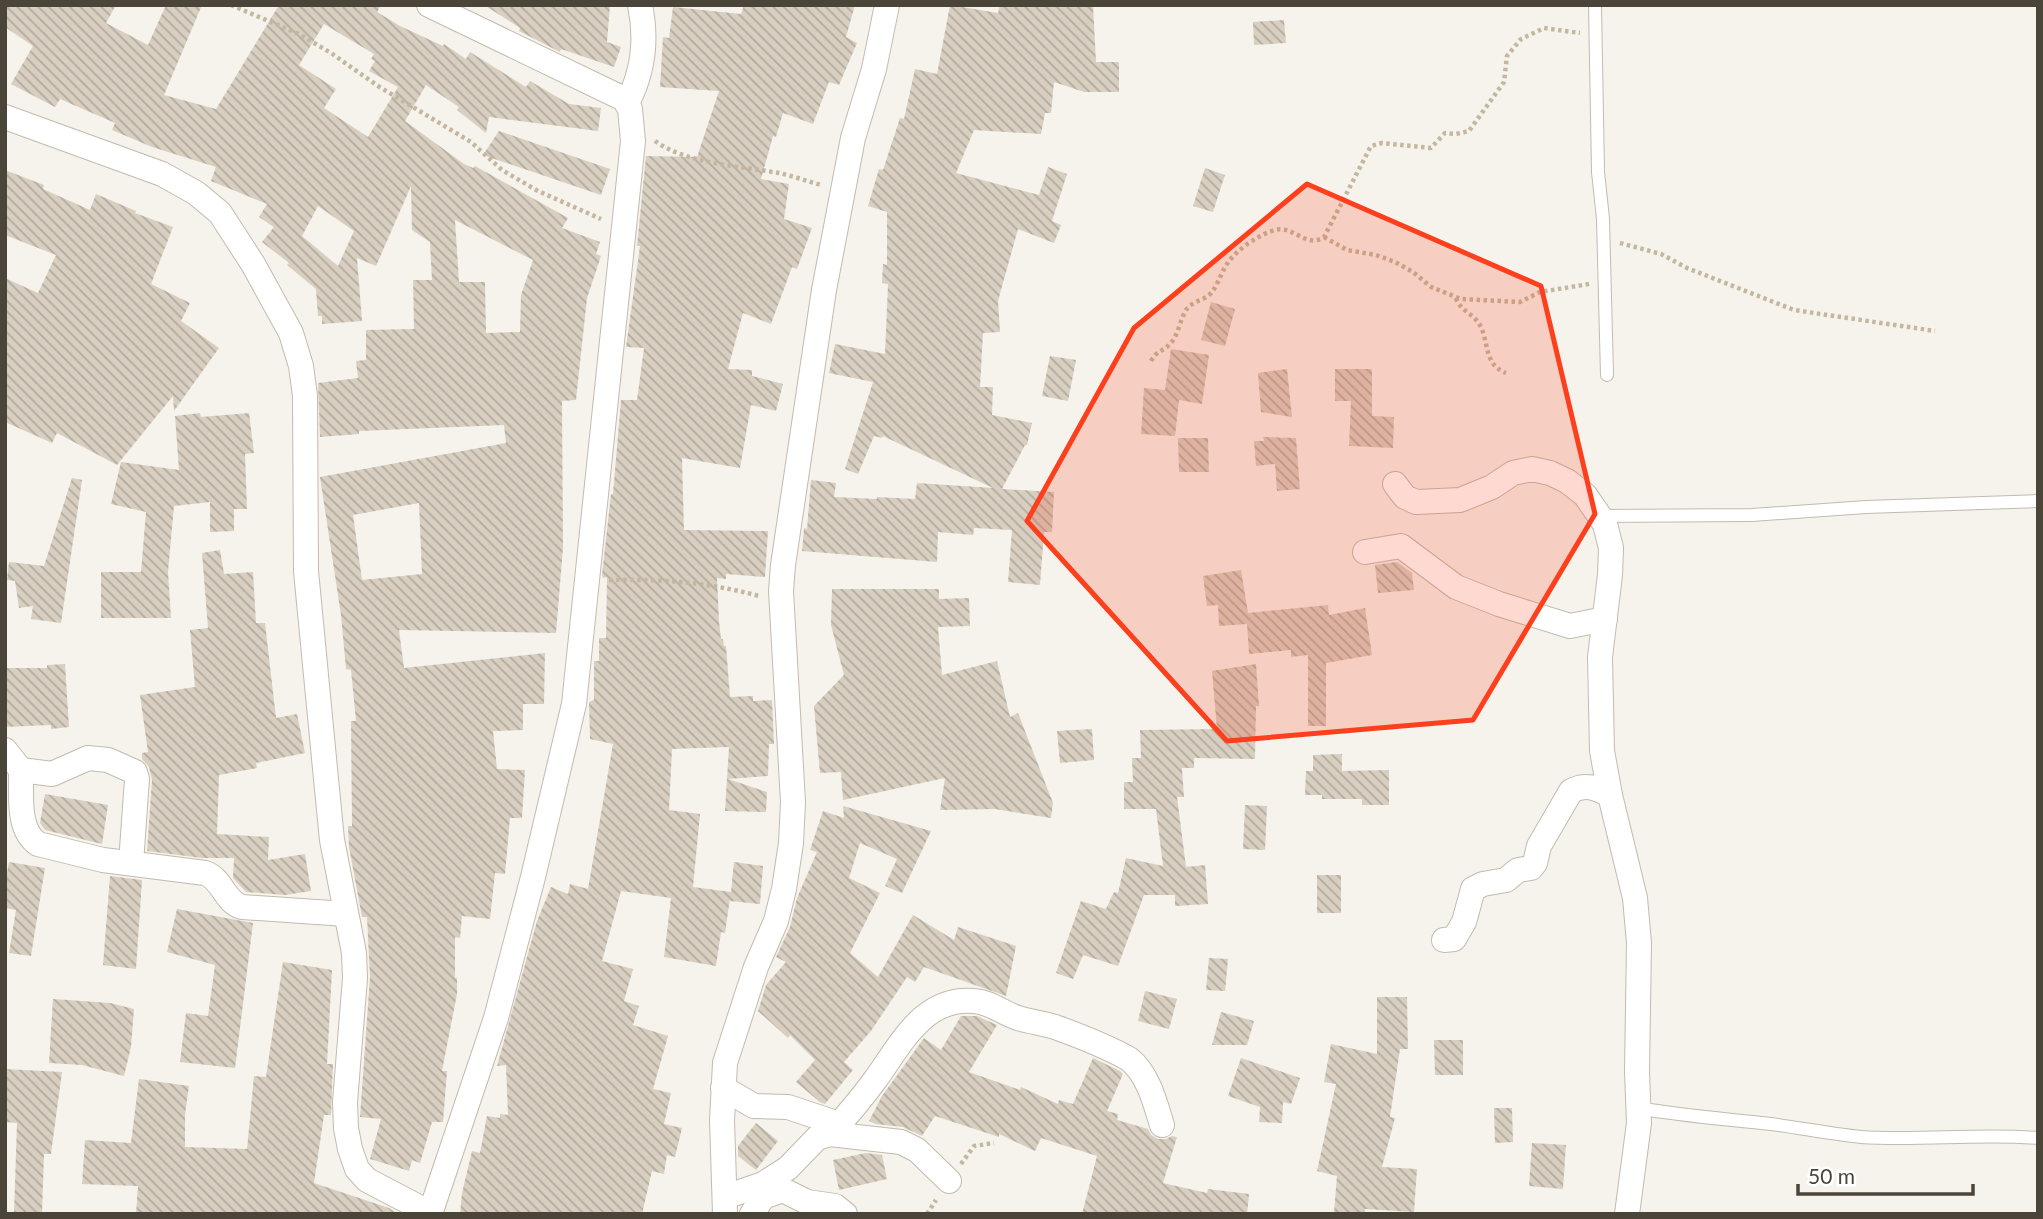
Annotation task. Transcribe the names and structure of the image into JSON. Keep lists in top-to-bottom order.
{
  "scale_bar": "50 m"
}
